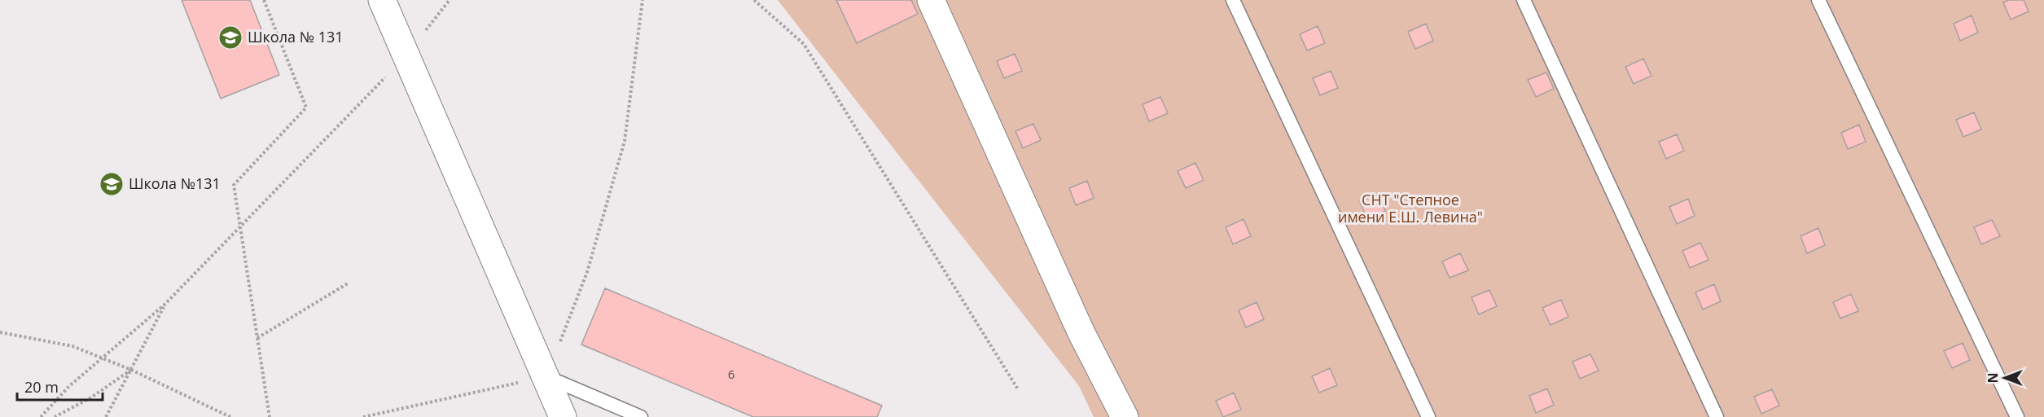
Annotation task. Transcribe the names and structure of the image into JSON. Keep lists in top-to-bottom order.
{
  "parks": ["СНТ \"Степное имени Е.Ш. Левина\""],
  "places": {
    "school or university": ["Школа № 131", "Школа №131"]
  },
  "house_numbers": ["6"],
  "scale_bar": "20 m",
  "north": "left"
}
